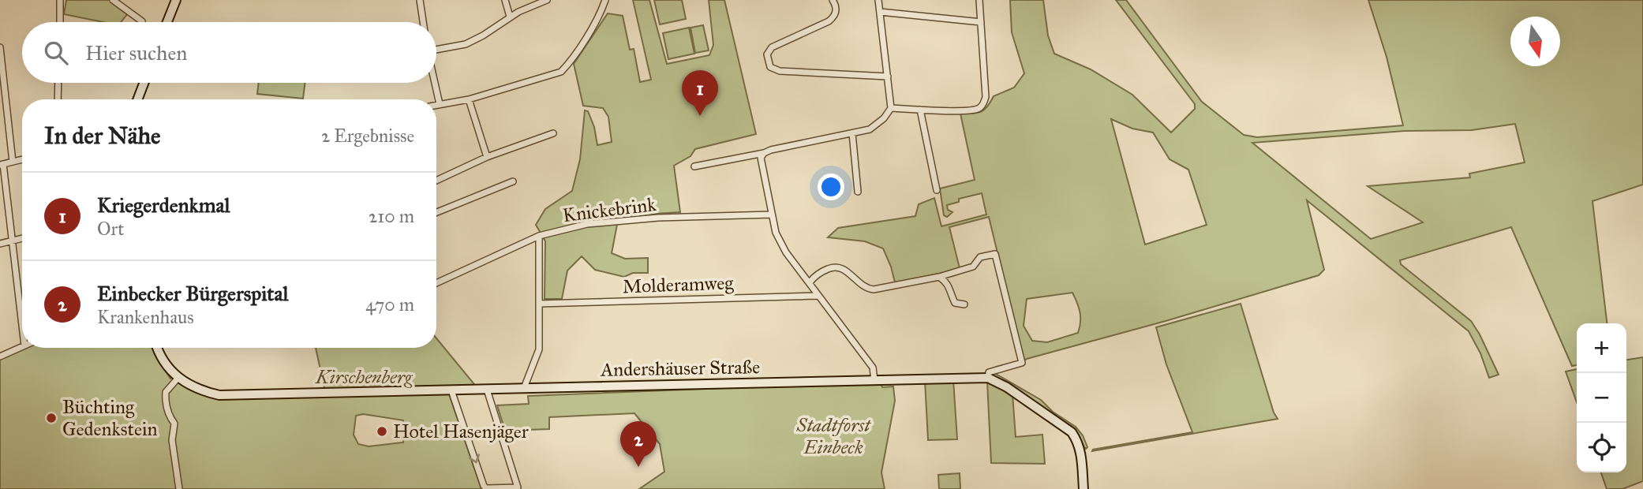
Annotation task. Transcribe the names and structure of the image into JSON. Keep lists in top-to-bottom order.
{
  "streets": {
    "street": ["Knickebrink", "Molderamweg", "Andershäuser Straße"]
  },
  "parks": ["Kirschenberg", "Stadtforst Einbeck"],
  "places": ["Büchting Gedenkstein", "Hotel Hasenjäger"],
  "north": "bottom",
  "page": {
    "search": "Hier suchen",
    "pins": ["1", "2"],
    "heading": ["In der Nähe", "2 Ergebnisse"],
    "list": [
      {
        "mark": "1",
        "name": "Kriegerdenkmal",
        "note": "Ort",
        "value": "210 m"
      },
      {
        "mark": "2",
        "name": "Einbecker Bürgerspital",
        "note": "Krankenhaus",
        "value": "470 m"
      }
    ],
    "map_buttons": ["+", "−"]
  }
}
